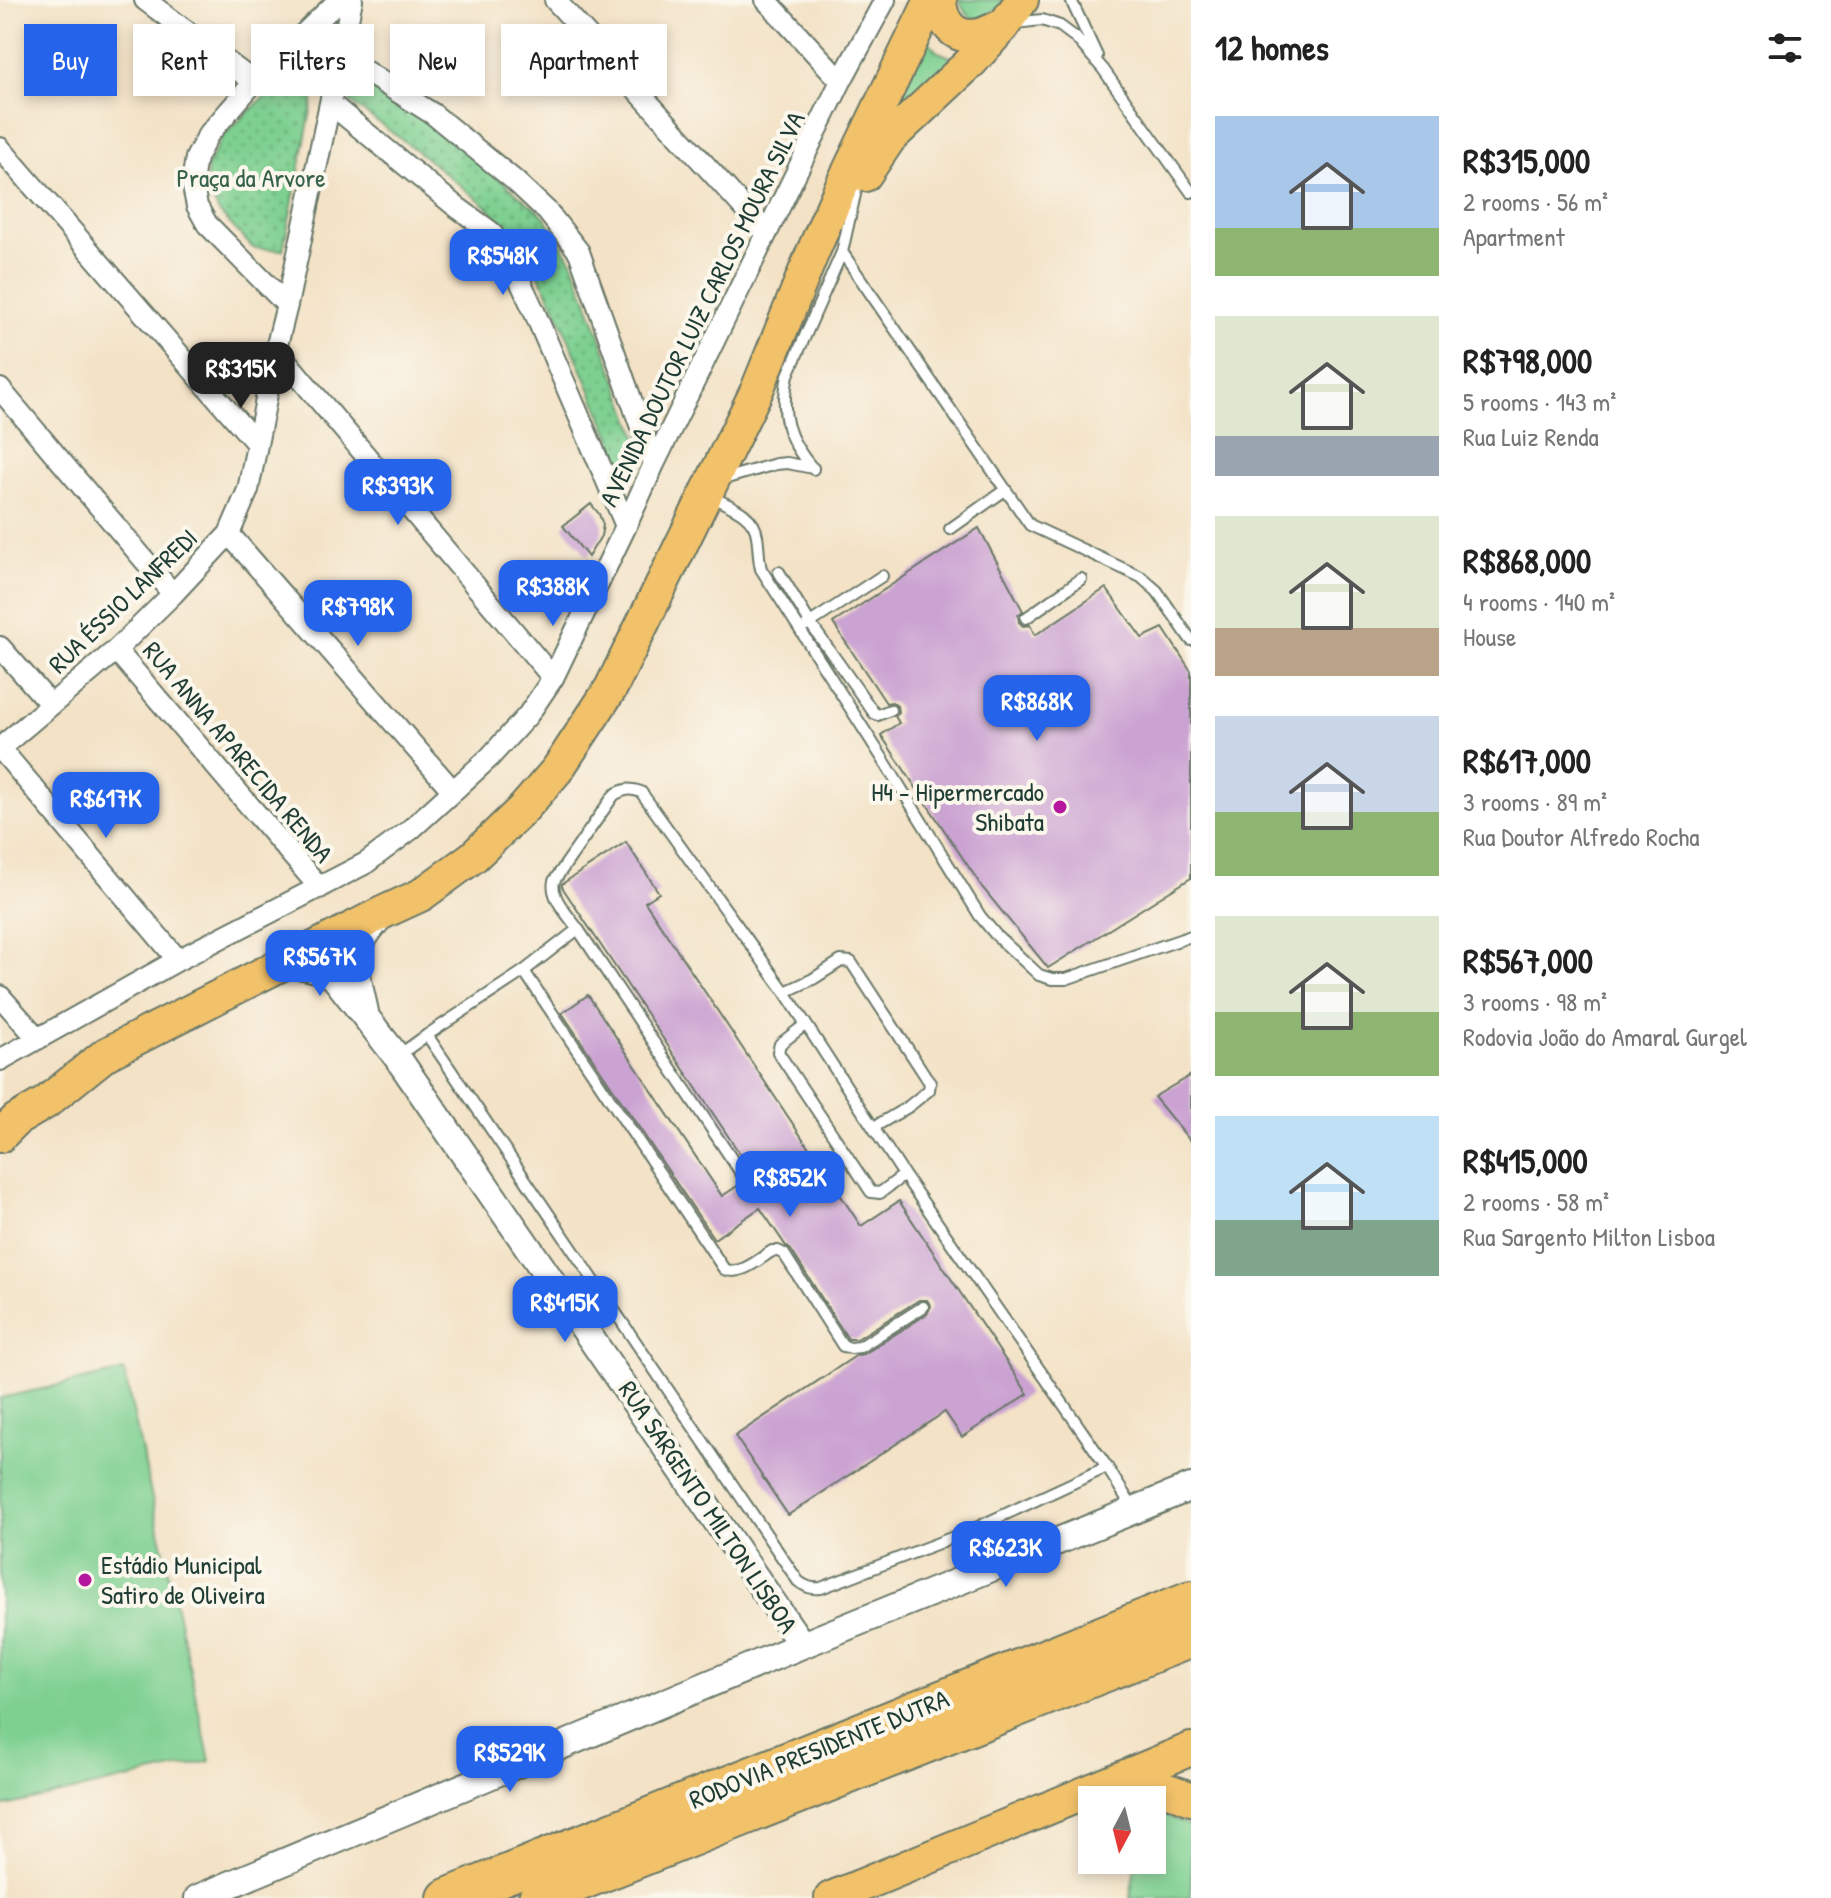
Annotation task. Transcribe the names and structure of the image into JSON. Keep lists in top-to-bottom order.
{
  "streets": {
    "highway": ["RODOVIA PRESIDENTE DUTRA"],
    "street": [
      "AVENIDA DOUTOR LUIZ CARLOS MOURA SILVA",
      "RUA ÉSSIO LANFREDI",
      "RUA ANNA APARECIDA RENDA",
      "RUA SARGENTO MILTON LISBOA"
    ]
  },
  "crossings": [
    ["AVENIDA DOUTOR LUIZ CARLOS MOURA SILVA", "RUA ANNA APARECIDA RENDA"],
    ["RUA ÉSSIO LANFREDI", "RUA ANNA APARECIDA RENDA"]
  ],
  "parks": ["Praça da Arvore"],
  "places": ["H4 - Hipermercado Shibata", "Estádio Municipal Satiro de Oliveira"],
  "north": "bottom",
  "page": {
    "heading": "12 homes",
    "chip": [
      "Buy",
      "Rent",
      "Filters",
      "New",
      "Apartment"
    ],
    "list": [
      {
        "name": "R$315,000",
        "note": "2 rooms · 56 m² · Apartment"
      },
      {
        "name": "R$798,000",
        "note": "5 rooms · 143 m² · Rua Luiz Renda"
      },
      {
        "name": "R$868,000",
        "note": "4 rooms · 140 m² · House"
      },
      {
        "name": "R$617,000",
        "note": "3 rooms · 89 m² · Rua Doutor Alfredo Rocha"
      },
      {
        "name": "R$567,000",
        "note": "3 rooms · 98 m² · Rodovia João do Amaral Gurgel"
      },
      {
        "name": "R$415,000",
        "note": "2 rooms · 58 m² · Rua Sargento Milton Lisboa"
      }
    ],
    "price": [
      "R$548K",
      "R$315K",
      "R$393K",
      "R$388K",
      "R$798K",
      "R$868K",
      "R$617K",
      "R$567K",
      "R$852K",
      "R$415K",
      "R$623K",
      "R$529K"
    ]
  }
}
